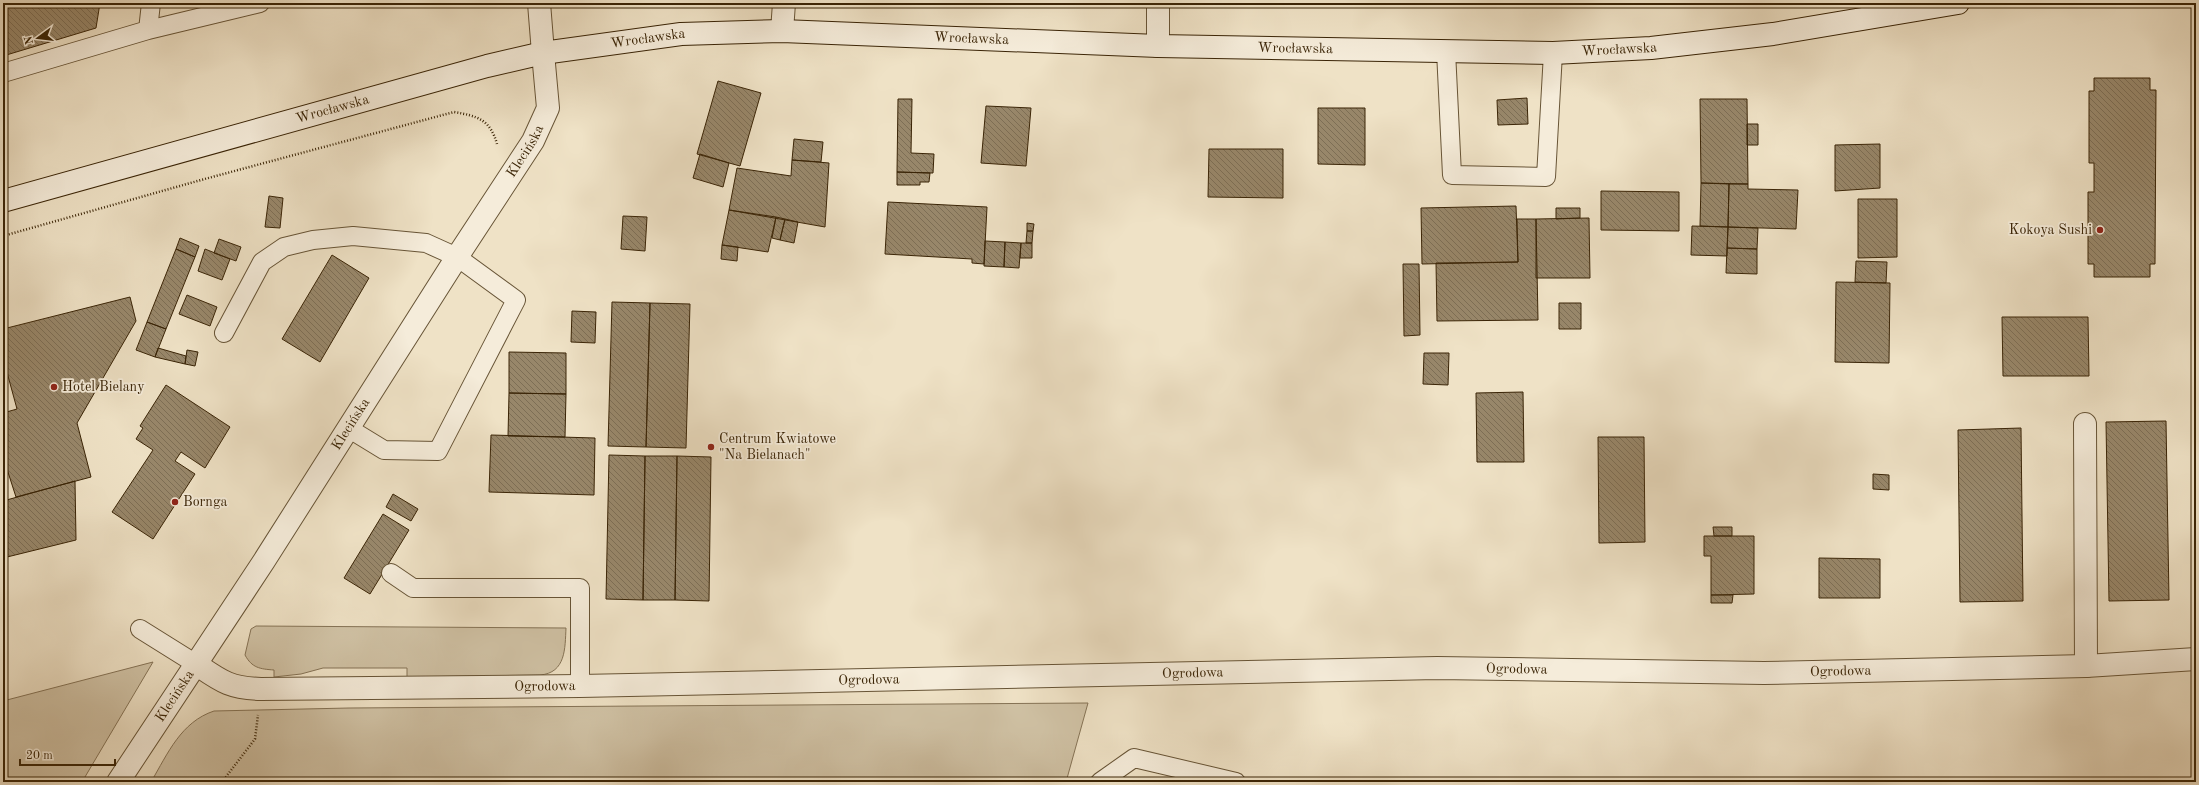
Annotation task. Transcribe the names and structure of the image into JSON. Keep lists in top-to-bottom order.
{
  "streets": {
    "street": ["Wrocławska", "Klecińska", "Ogrodowa"]
  },
  "crossings": [
    ["Wrocławska", "Klecińska"],
    ["Klecińska", "Ogrodowa"]
  ],
  "places": [
    "Kokoya Sushi",
    "Hotel Bielany",
    "Centrum Kwiatowe \"Na Bielanach\"",
    "Bornga"
  ],
  "scale_bar": "20 m",
  "north": "left"
}
